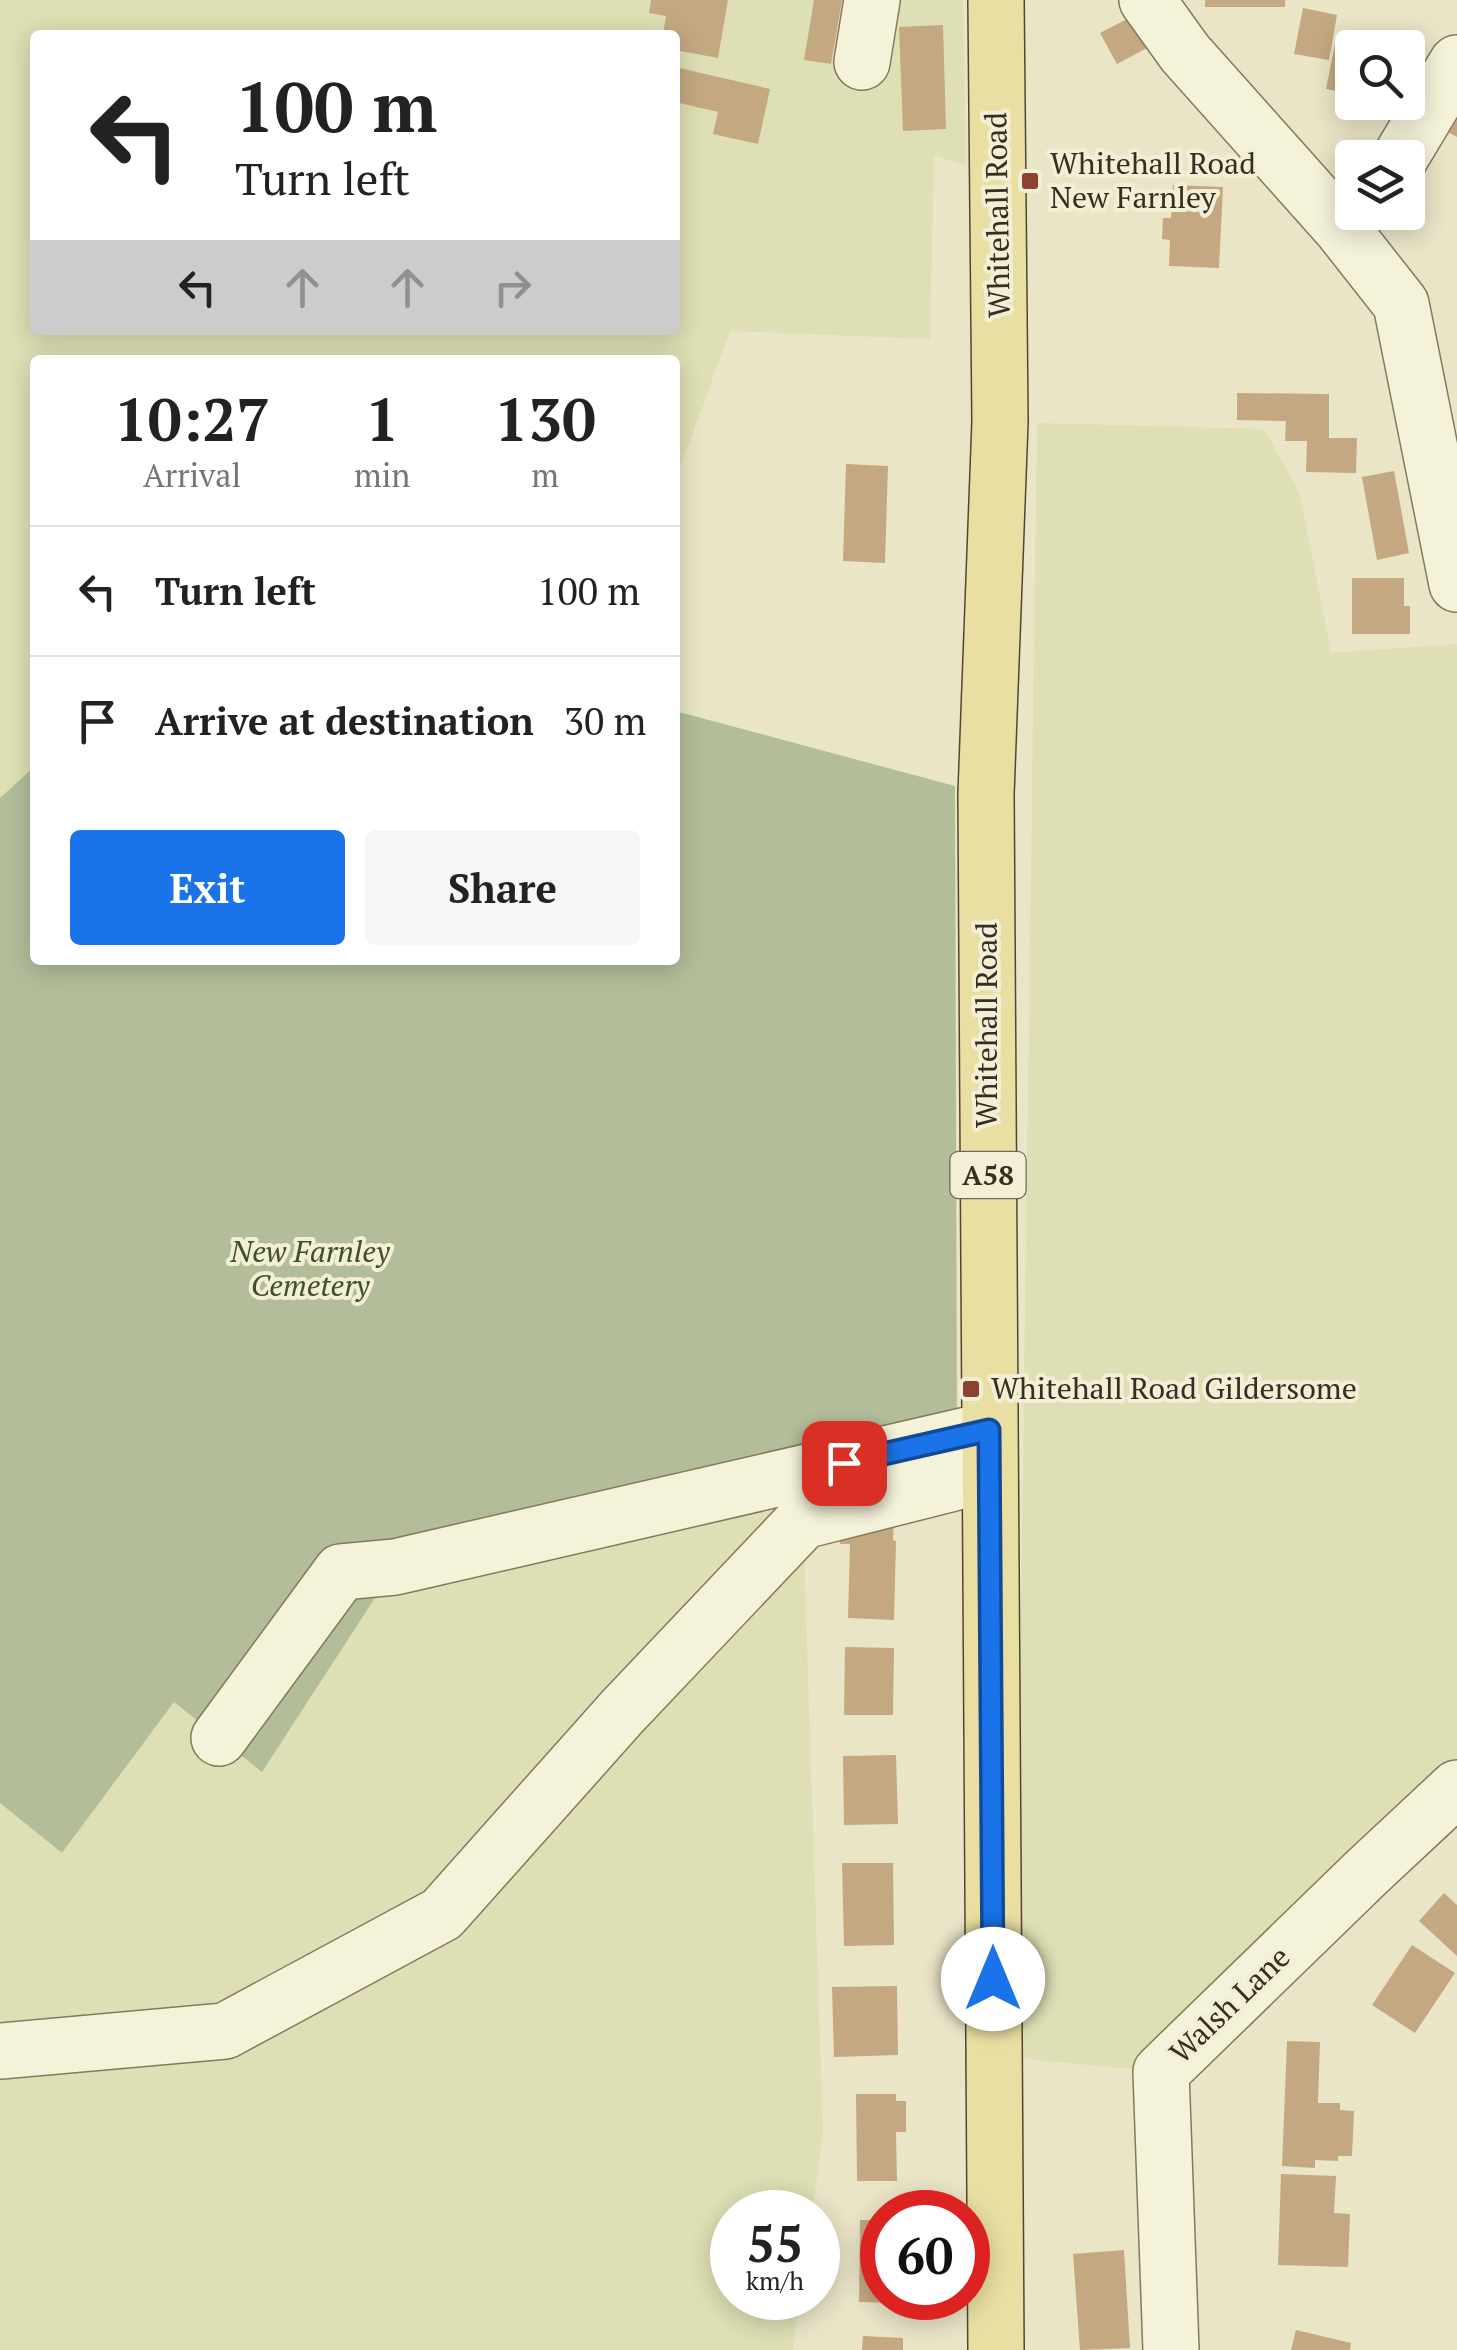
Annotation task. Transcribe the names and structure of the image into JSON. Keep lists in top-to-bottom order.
{
  "streets": {
    "main road": ["Whitehall Road", "A58"],
    "street": ["Walsh Lane"]
  },
  "parks": ["New Farnley Cemetery"],
  "places": {
    "transit": ["Whitehall Road New Farnley", "Whitehall Road Gildersome"]
  },
  "page": {
    "turn": ["100 m", "Turn left"],
    "eta": [
      "10:27",
      "Arrival",
      "1",
      "min",
      "130",
      "m"
    ],
    "list": [
      {
        "name": "Turn left",
        "value": "100 m"
      },
      {
        "name": "Arrive at destination",
        "value": "30 m"
      }
    ],
    "buttons": ["Exit", "Share"],
    "speed": "55 km/h",
    "limit": "60"
  }
}
